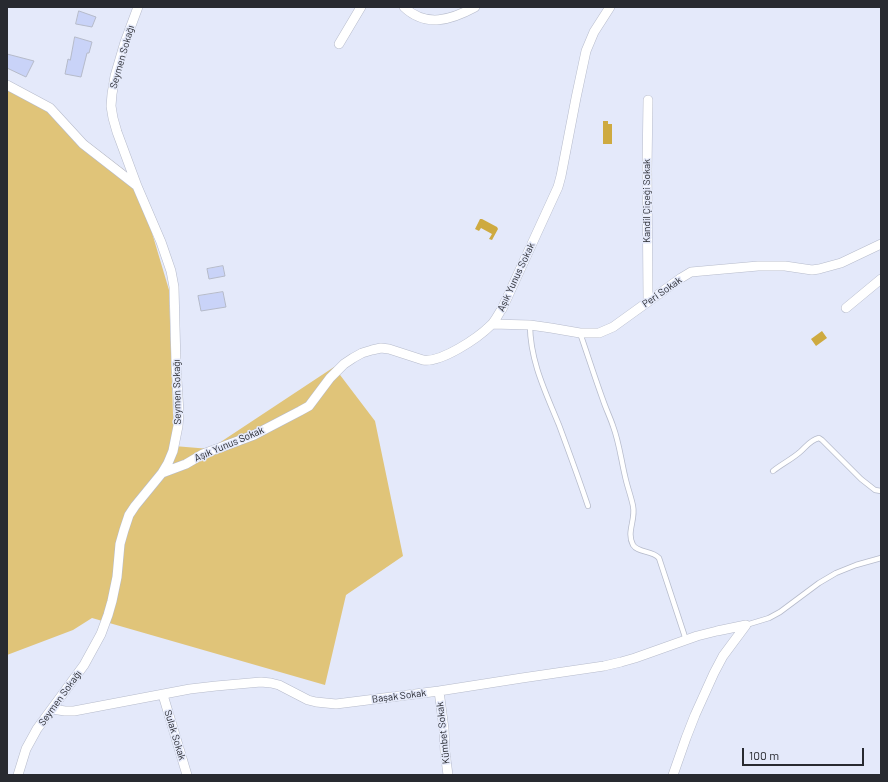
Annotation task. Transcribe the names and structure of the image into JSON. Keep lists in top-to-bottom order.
{
  "streets": {
    "street": [
      "Seymen Sokağı",
      "Kandil Çiçeği Sokak",
      "Aşık Yunus Sokak",
      "Peri Sokak",
      "Başak Sokak",
      "Kümbet Sokak",
      "Sulak Sokak"
    ]
  },
  "crossings": [
    ["Seymen Sokağı", "Aşık Yunus Sokak"],
    ["Seymen Sokağı", "Başak Sokak"],
    ["Kandil Çiçeği Sokak", "Peri Sokak"],
    ["Aşık Yunus Sokak", "Peri Sokak"],
    ["Başak Sokak", "Kümbet Sokak"],
    ["Başak Sokak", "Sulak Sokak"]
  ],
  "scale_bar": "100 m"
}
